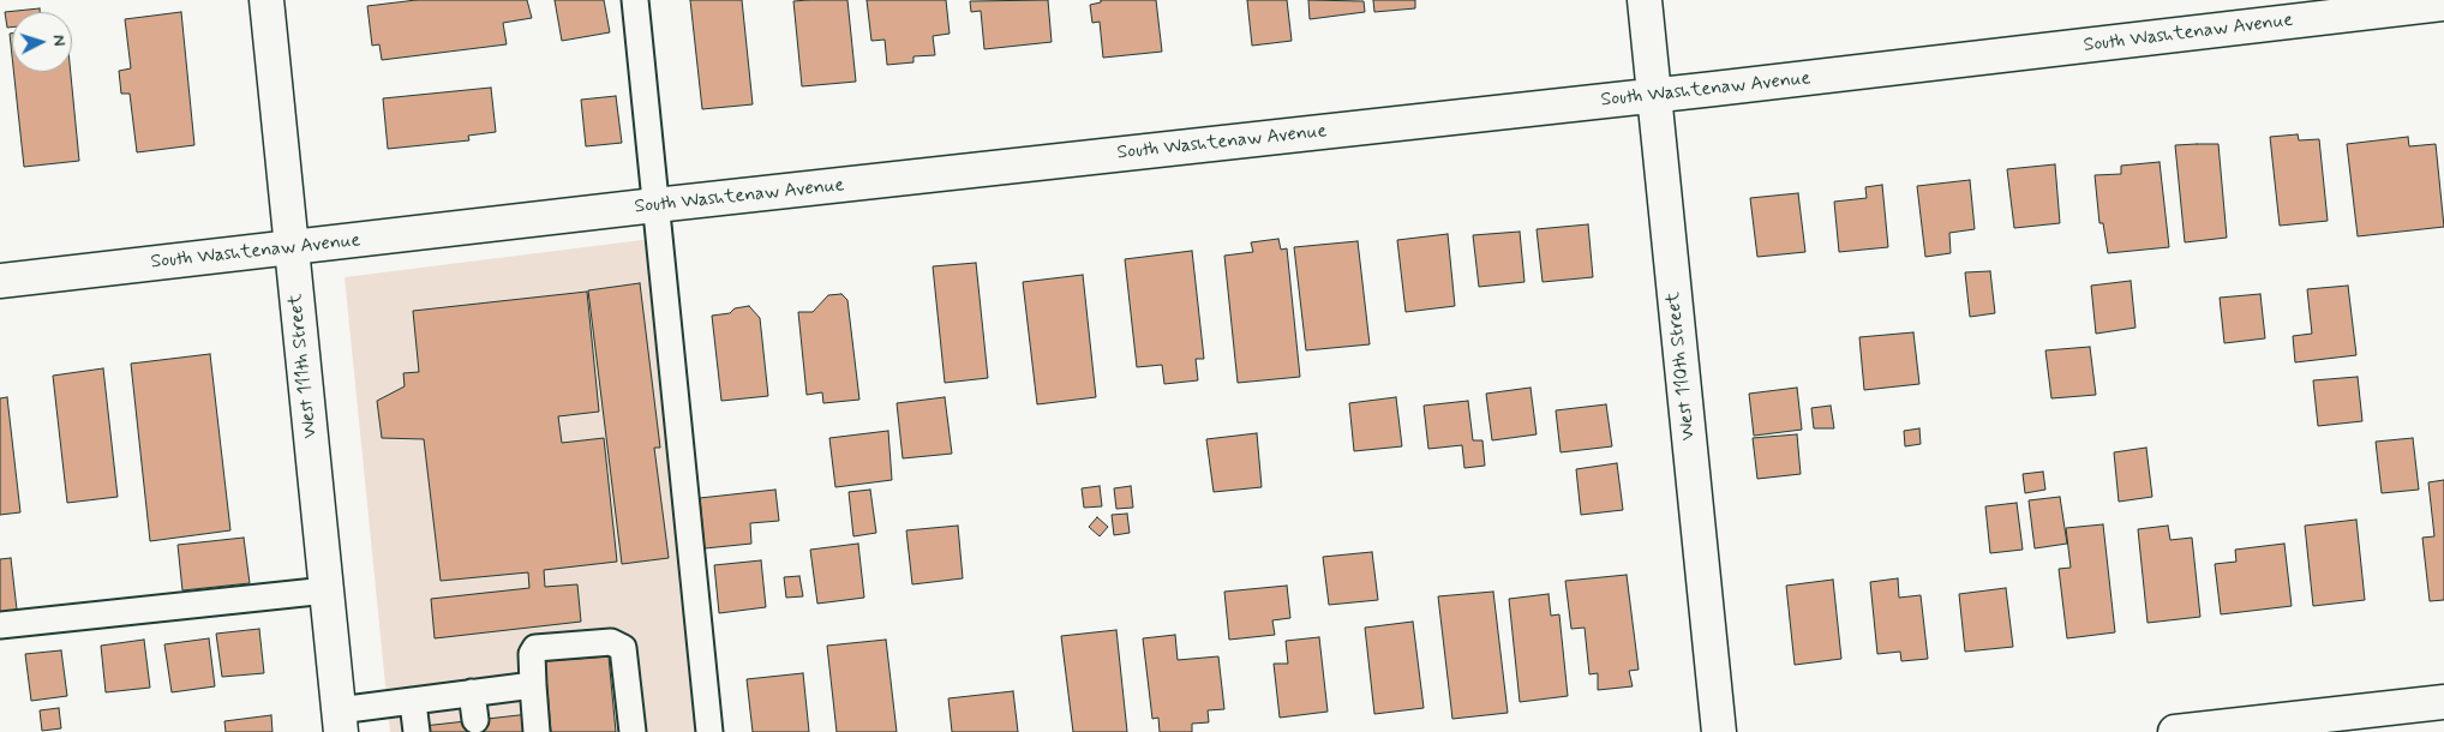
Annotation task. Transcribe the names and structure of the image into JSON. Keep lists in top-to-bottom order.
{
  "streets": {
    "street": ["South Washtenaw Avenue", "West 111th Street", "West 110th Street"]
  },
  "crossings": [
    ["South Washtenaw Avenue", "West 111th Street"],
    ["South Washtenaw Avenue", "West 110th Street"]
  ],
  "north": "right"
}
